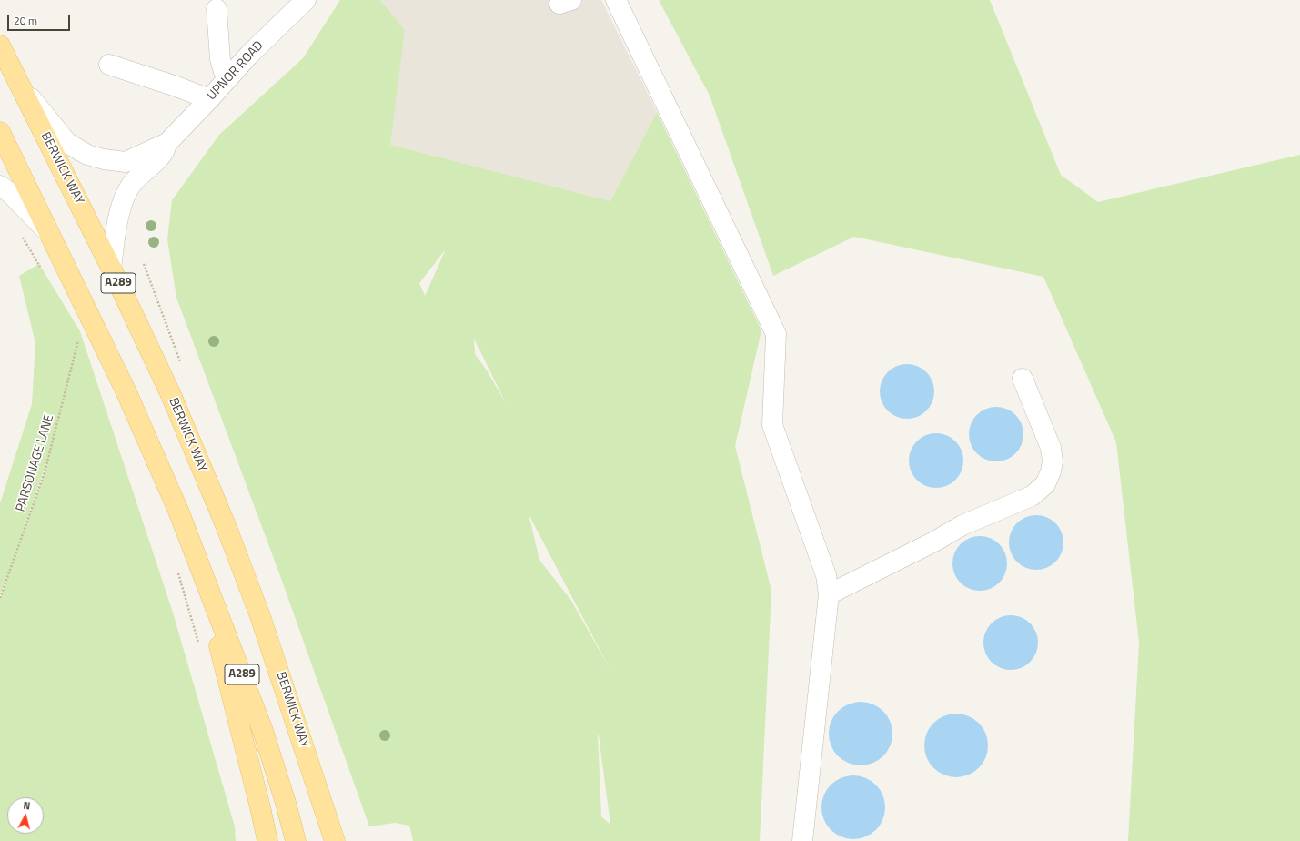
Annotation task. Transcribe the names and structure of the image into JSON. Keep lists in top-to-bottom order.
{
  "streets": {
    "main road": ["BERWICK WAY", "A289"],
    "street": ["UPNOR ROAD"],
    "path": ["PARSONAGE LANE"]
  },
  "scale_bar": "20 m",
  "north": "top"
}
